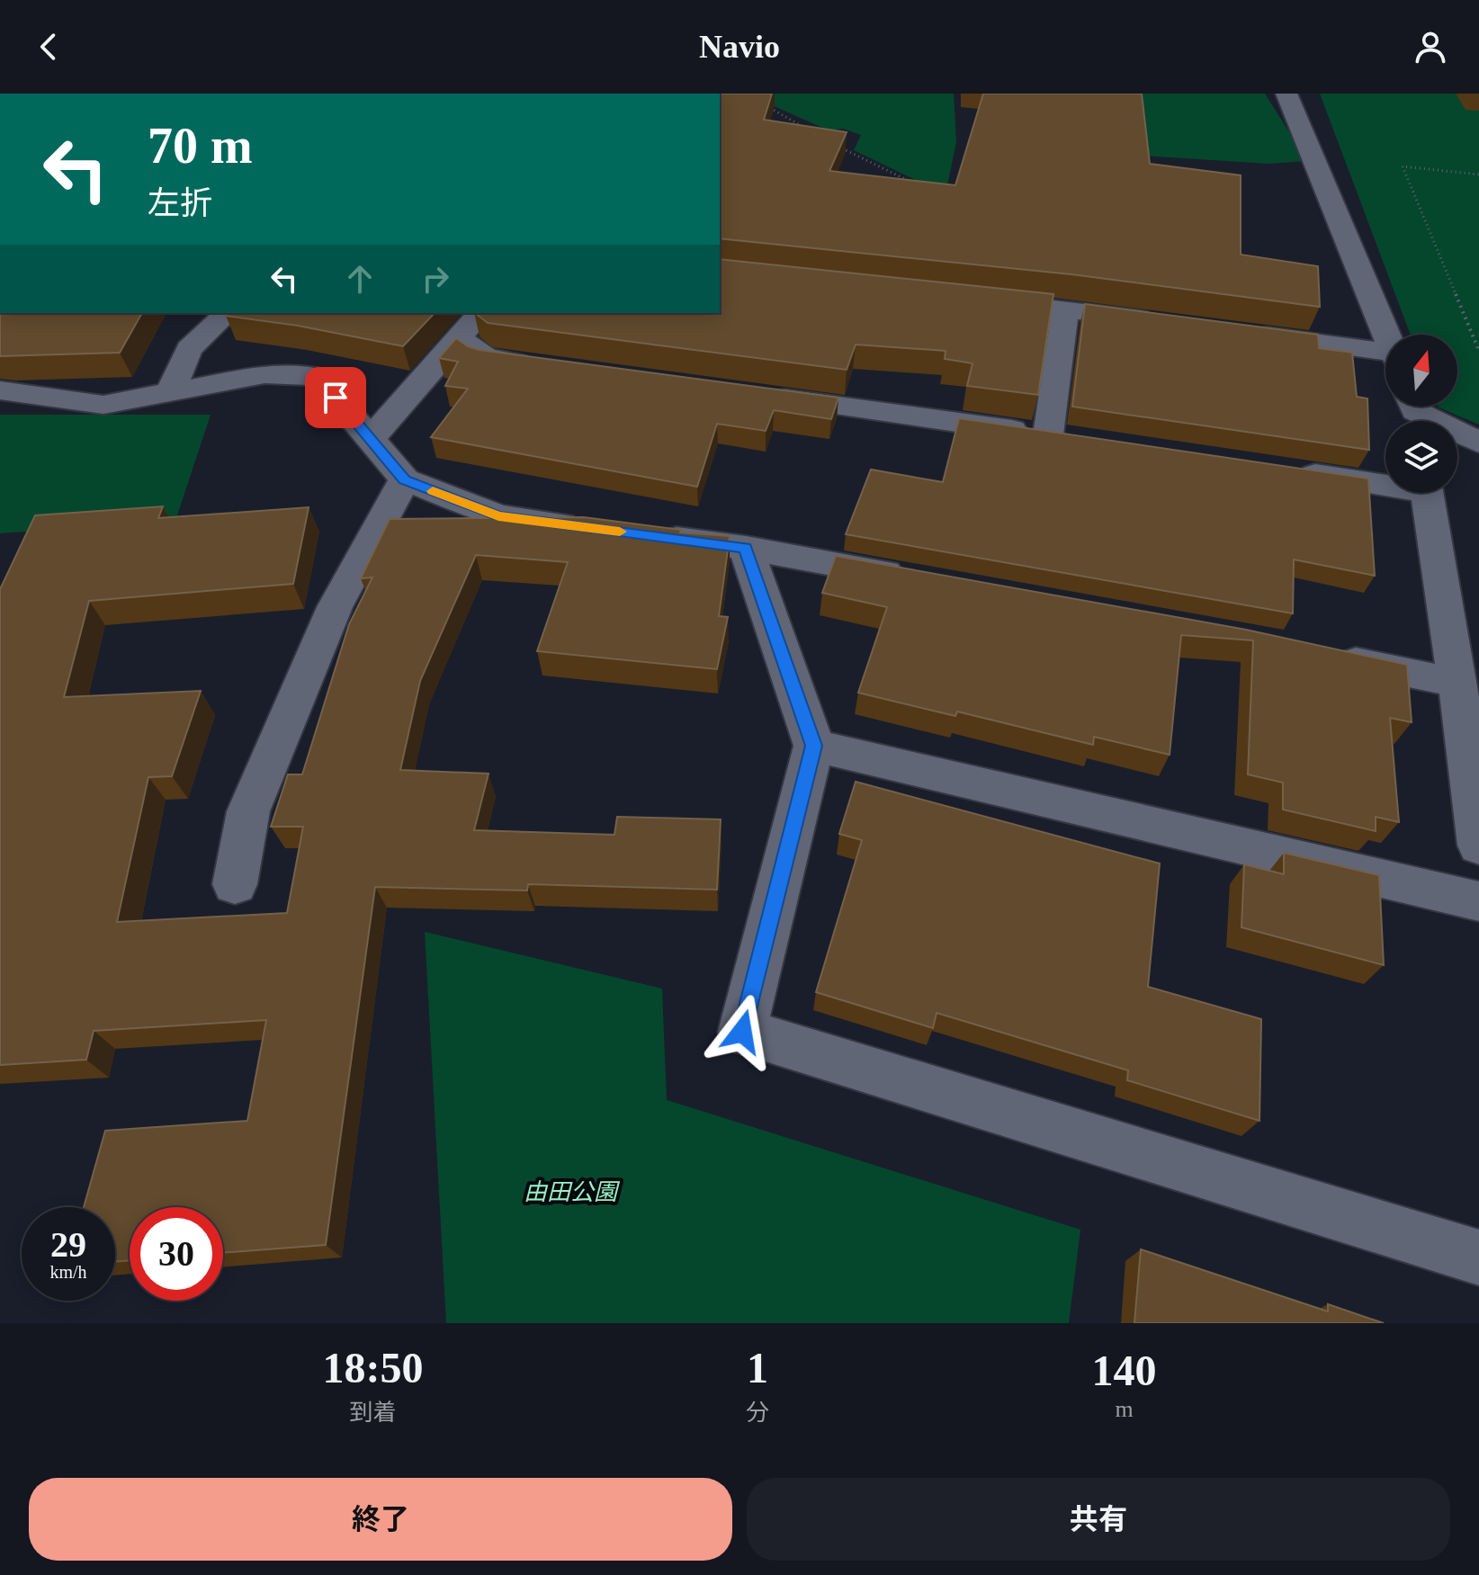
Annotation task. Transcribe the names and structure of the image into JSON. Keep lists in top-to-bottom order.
{
  "parks": ["由田公園"],
  "north": "top",
  "page": {
    "header": "Navio",
    "turn": ["70 m", "左折"],
    "speed": "29 km/h",
    "limit": "30",
    "eta": [
      "18:50",
      "到着",
      "1",
      "分",
      "140",
      "m"
    ],
    "buttons": ["終了", "共有"]
  }
}
